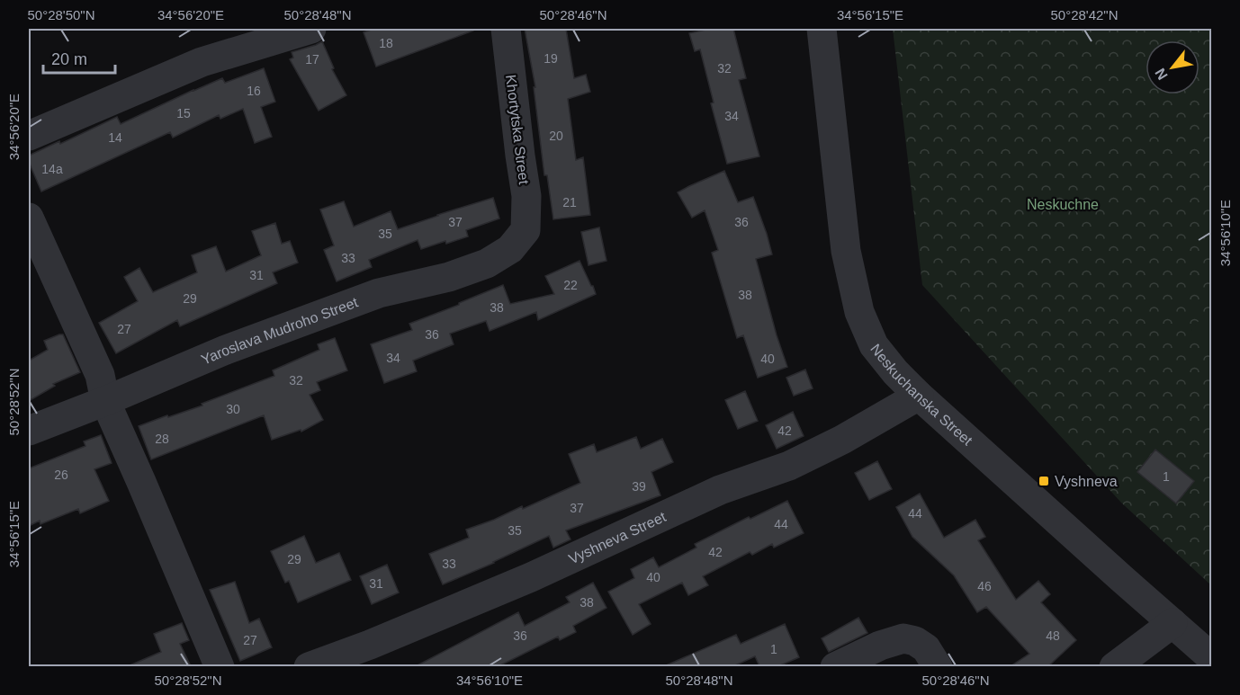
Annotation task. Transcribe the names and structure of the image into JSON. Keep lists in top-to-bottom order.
{
  "streets": {
    "street": [
      "Khortytska Street",
      "Yaroslava Mudroho Street",
      "Neskuchanska Street",
      "Vyshneva Street"
    ]
  },
  "crossings": [
    ["Khortytska Street", "Yaroslava Mudroho Street"],
    ["Neskuchanska Street", "Vyshneva Street"]
  ],
  "parks": ["Neskuchne"],
  "places": {
    "transit": ["Vyshneva"]
  },
  "house_numbers": [
    "18",
    "19",
    "17",
    "32",
    "16",
    "15",
    "34",
    "20",
    "14",
    "14а",
    "21",
    "37",
    "36",
    "35",
    "33",
    "31",
    "22",
    "38",
    "29",
    "38",
    "27",
    "36",
    "34",
    "40",
    "32",
    "30",
    "42",
    "28",
    "26",
    "1",
    "39",
    "37",
    "44",
    "44",
    "35",
    "42",
    "29",
    "33",
    "40",
    "31",
    "46",
    "38",
    "36",
    "48",
    "27",
    "1"
  ],
  "scale_bar": "20 m",
  "north": "bottom left",
  "coordinates": [
    "50°28'50\"N",
    "34°56'20\"E",
    "50°28'48\"N",
    "50°28'46\"N",
    "34°56'15\"E",
    "50°28'42\"N",
    "34°56'10\"E",
    "50°28'52\"N"
  ]
}
